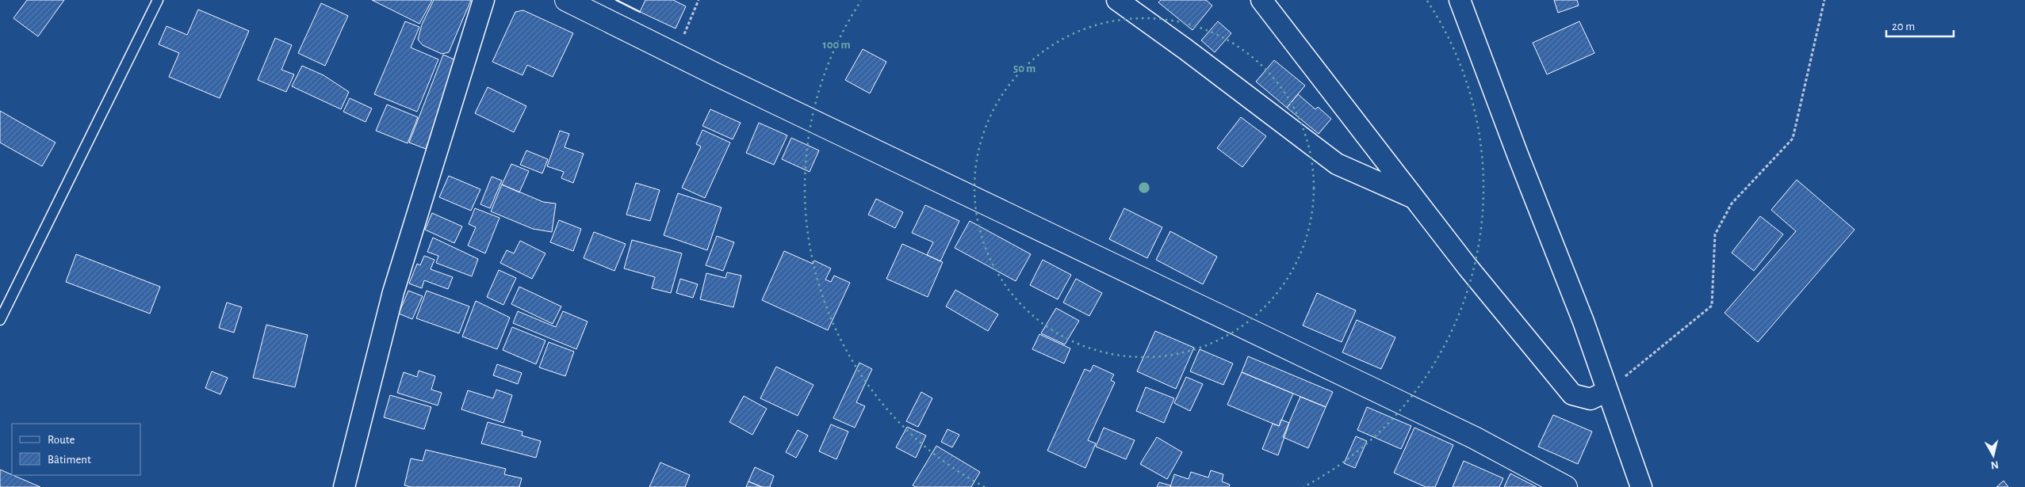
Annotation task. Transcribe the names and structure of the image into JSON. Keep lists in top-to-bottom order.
{
  "legend": ["Route", "Bâtiment"],
  "scale_bar": "20 m",
  "north": "bottom",
  "rings": ["100 m", "50 m"]
}
